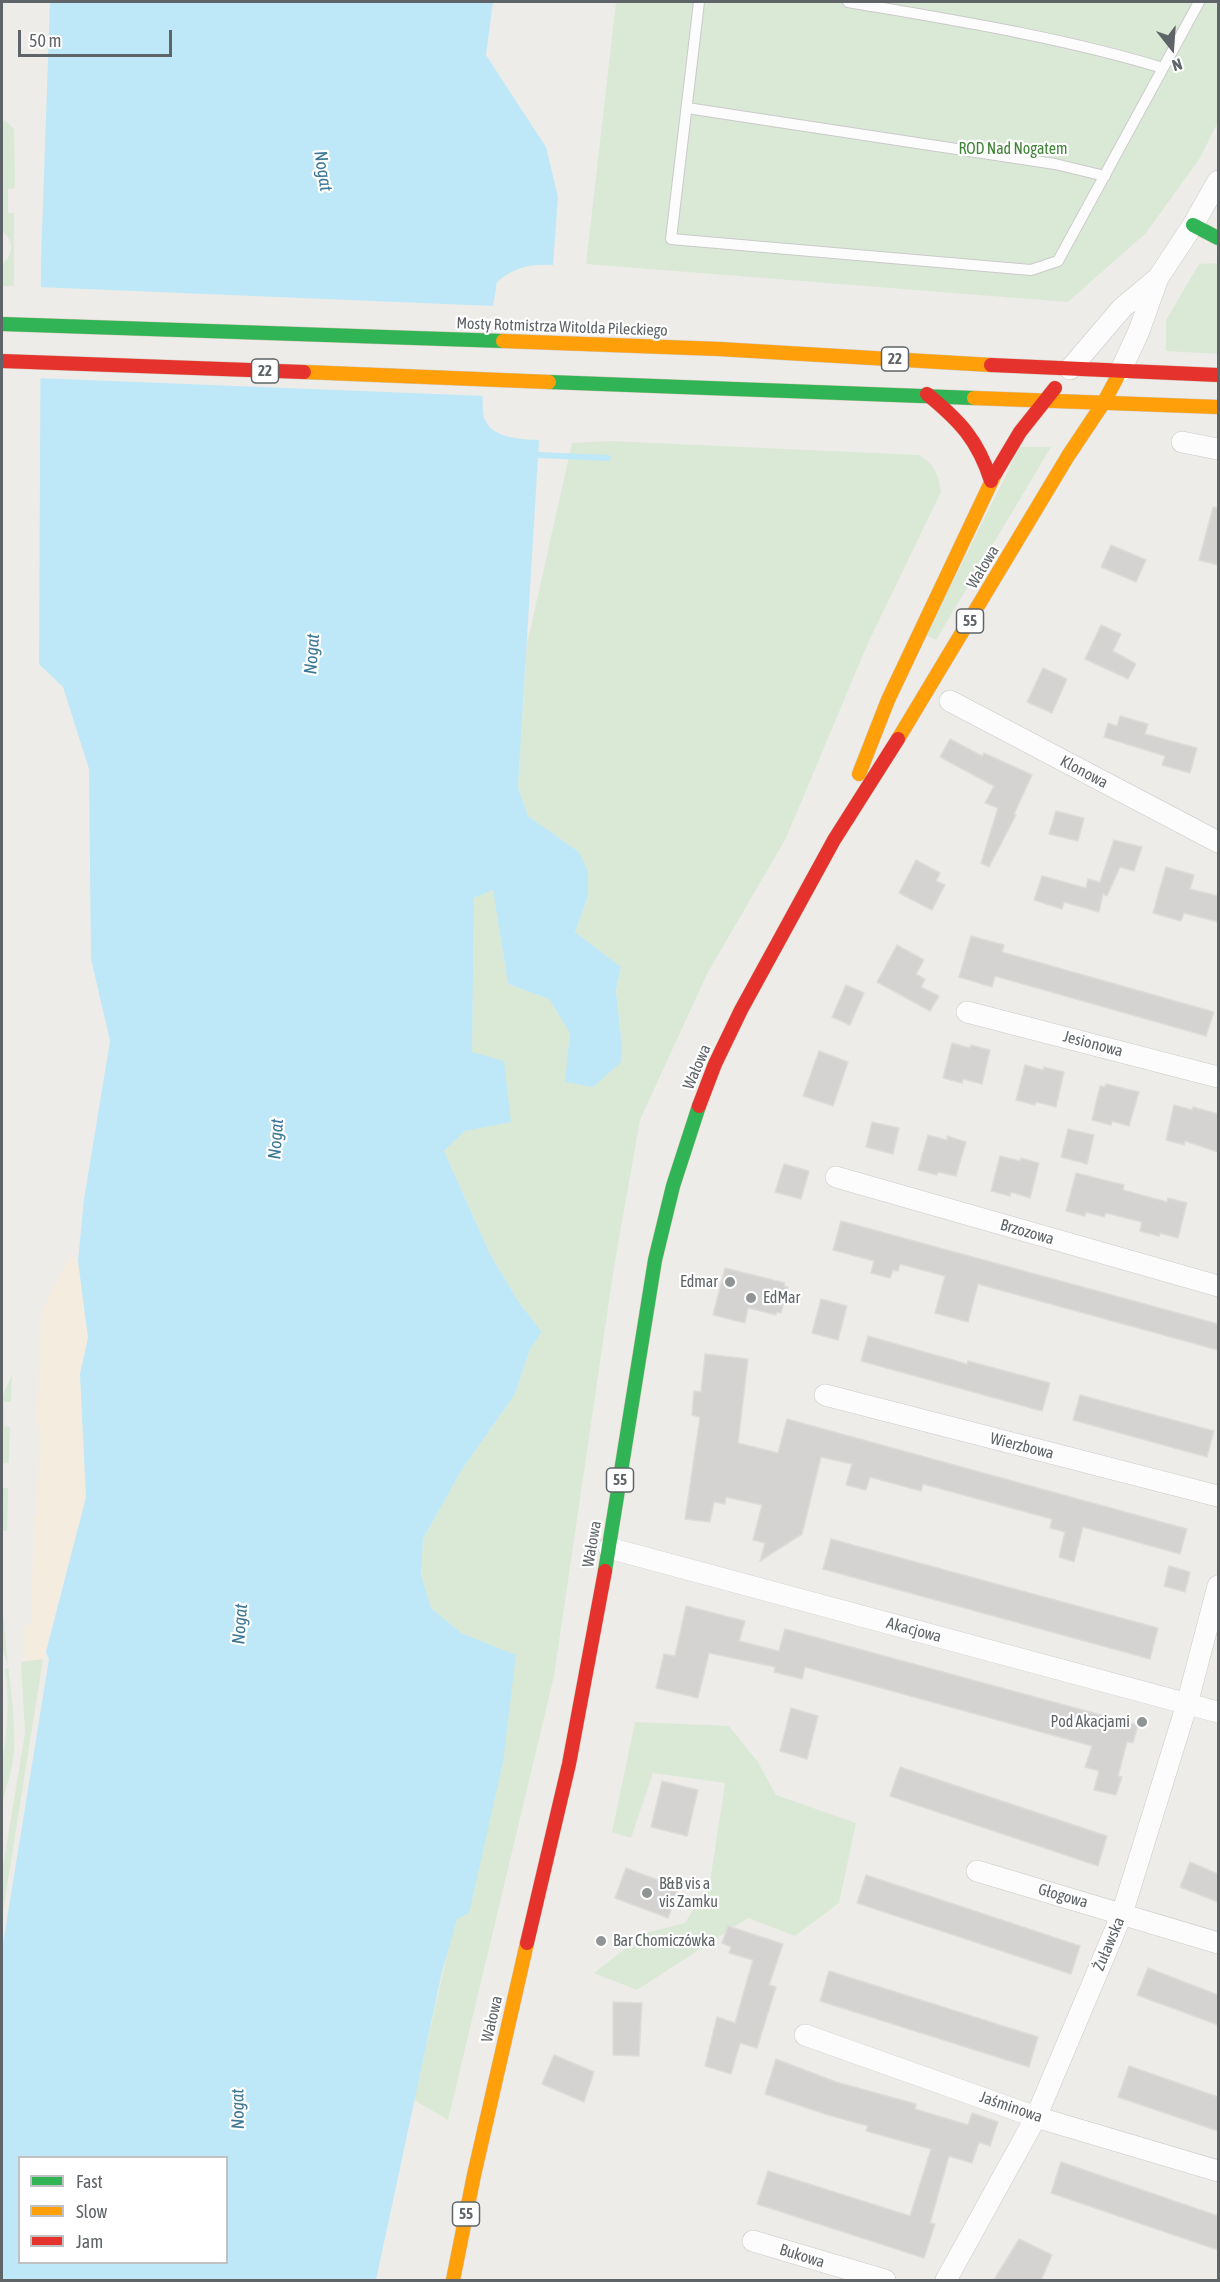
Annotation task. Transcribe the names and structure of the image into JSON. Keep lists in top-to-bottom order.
{
  "streets": {
    "main road": [
      "Mosty Rotmistrza Witolda Pileckiego",
      "22",
      "Wałowa",
      "55"
    ],
    "street": [
      "Klonowa",
      "Jesionowa",
      "Brzozowa",
      "Wierzbowa",
      "Akacjowa",
      "Głogowa",
      "Żuławska",
      "Jaśminowa",
      "Bukowa"
    ]
  },
  "crossings": [
    ["Mosty Rotmistrza Witolda Pileckiego", "22"],
    ["Mosty Rotmistrza Witolda Pileckiego", "Wałowa"],
    ["Mosty Rotmistrza Witolda Pileckiego", "55"],
    ["22", "Wałowa"],
    ["22", "55"],
    ["Wałowa", "55"],
    ["Wałowa", "Akacjowa"],
    ["Akacjowa", "Żuławska"],
    ["Głogowa", "Żuławska"],
    ["Żuławska", "Jaśminowa"]
  ],
  "water": ["Nogat"],
  "parks": ["ROD Nad Nogatem"],
  "places": [
    "Edmar",
    "EdMar",
    "Pod Akacjami",
    "B&B vis a vis Zamku",
    "Bar Chomiczówka"
  ],
  "legend": ["Fast", "Slow", "Jam"],
  "scale_bar": "50 m",
  "north": "bottom"
}
